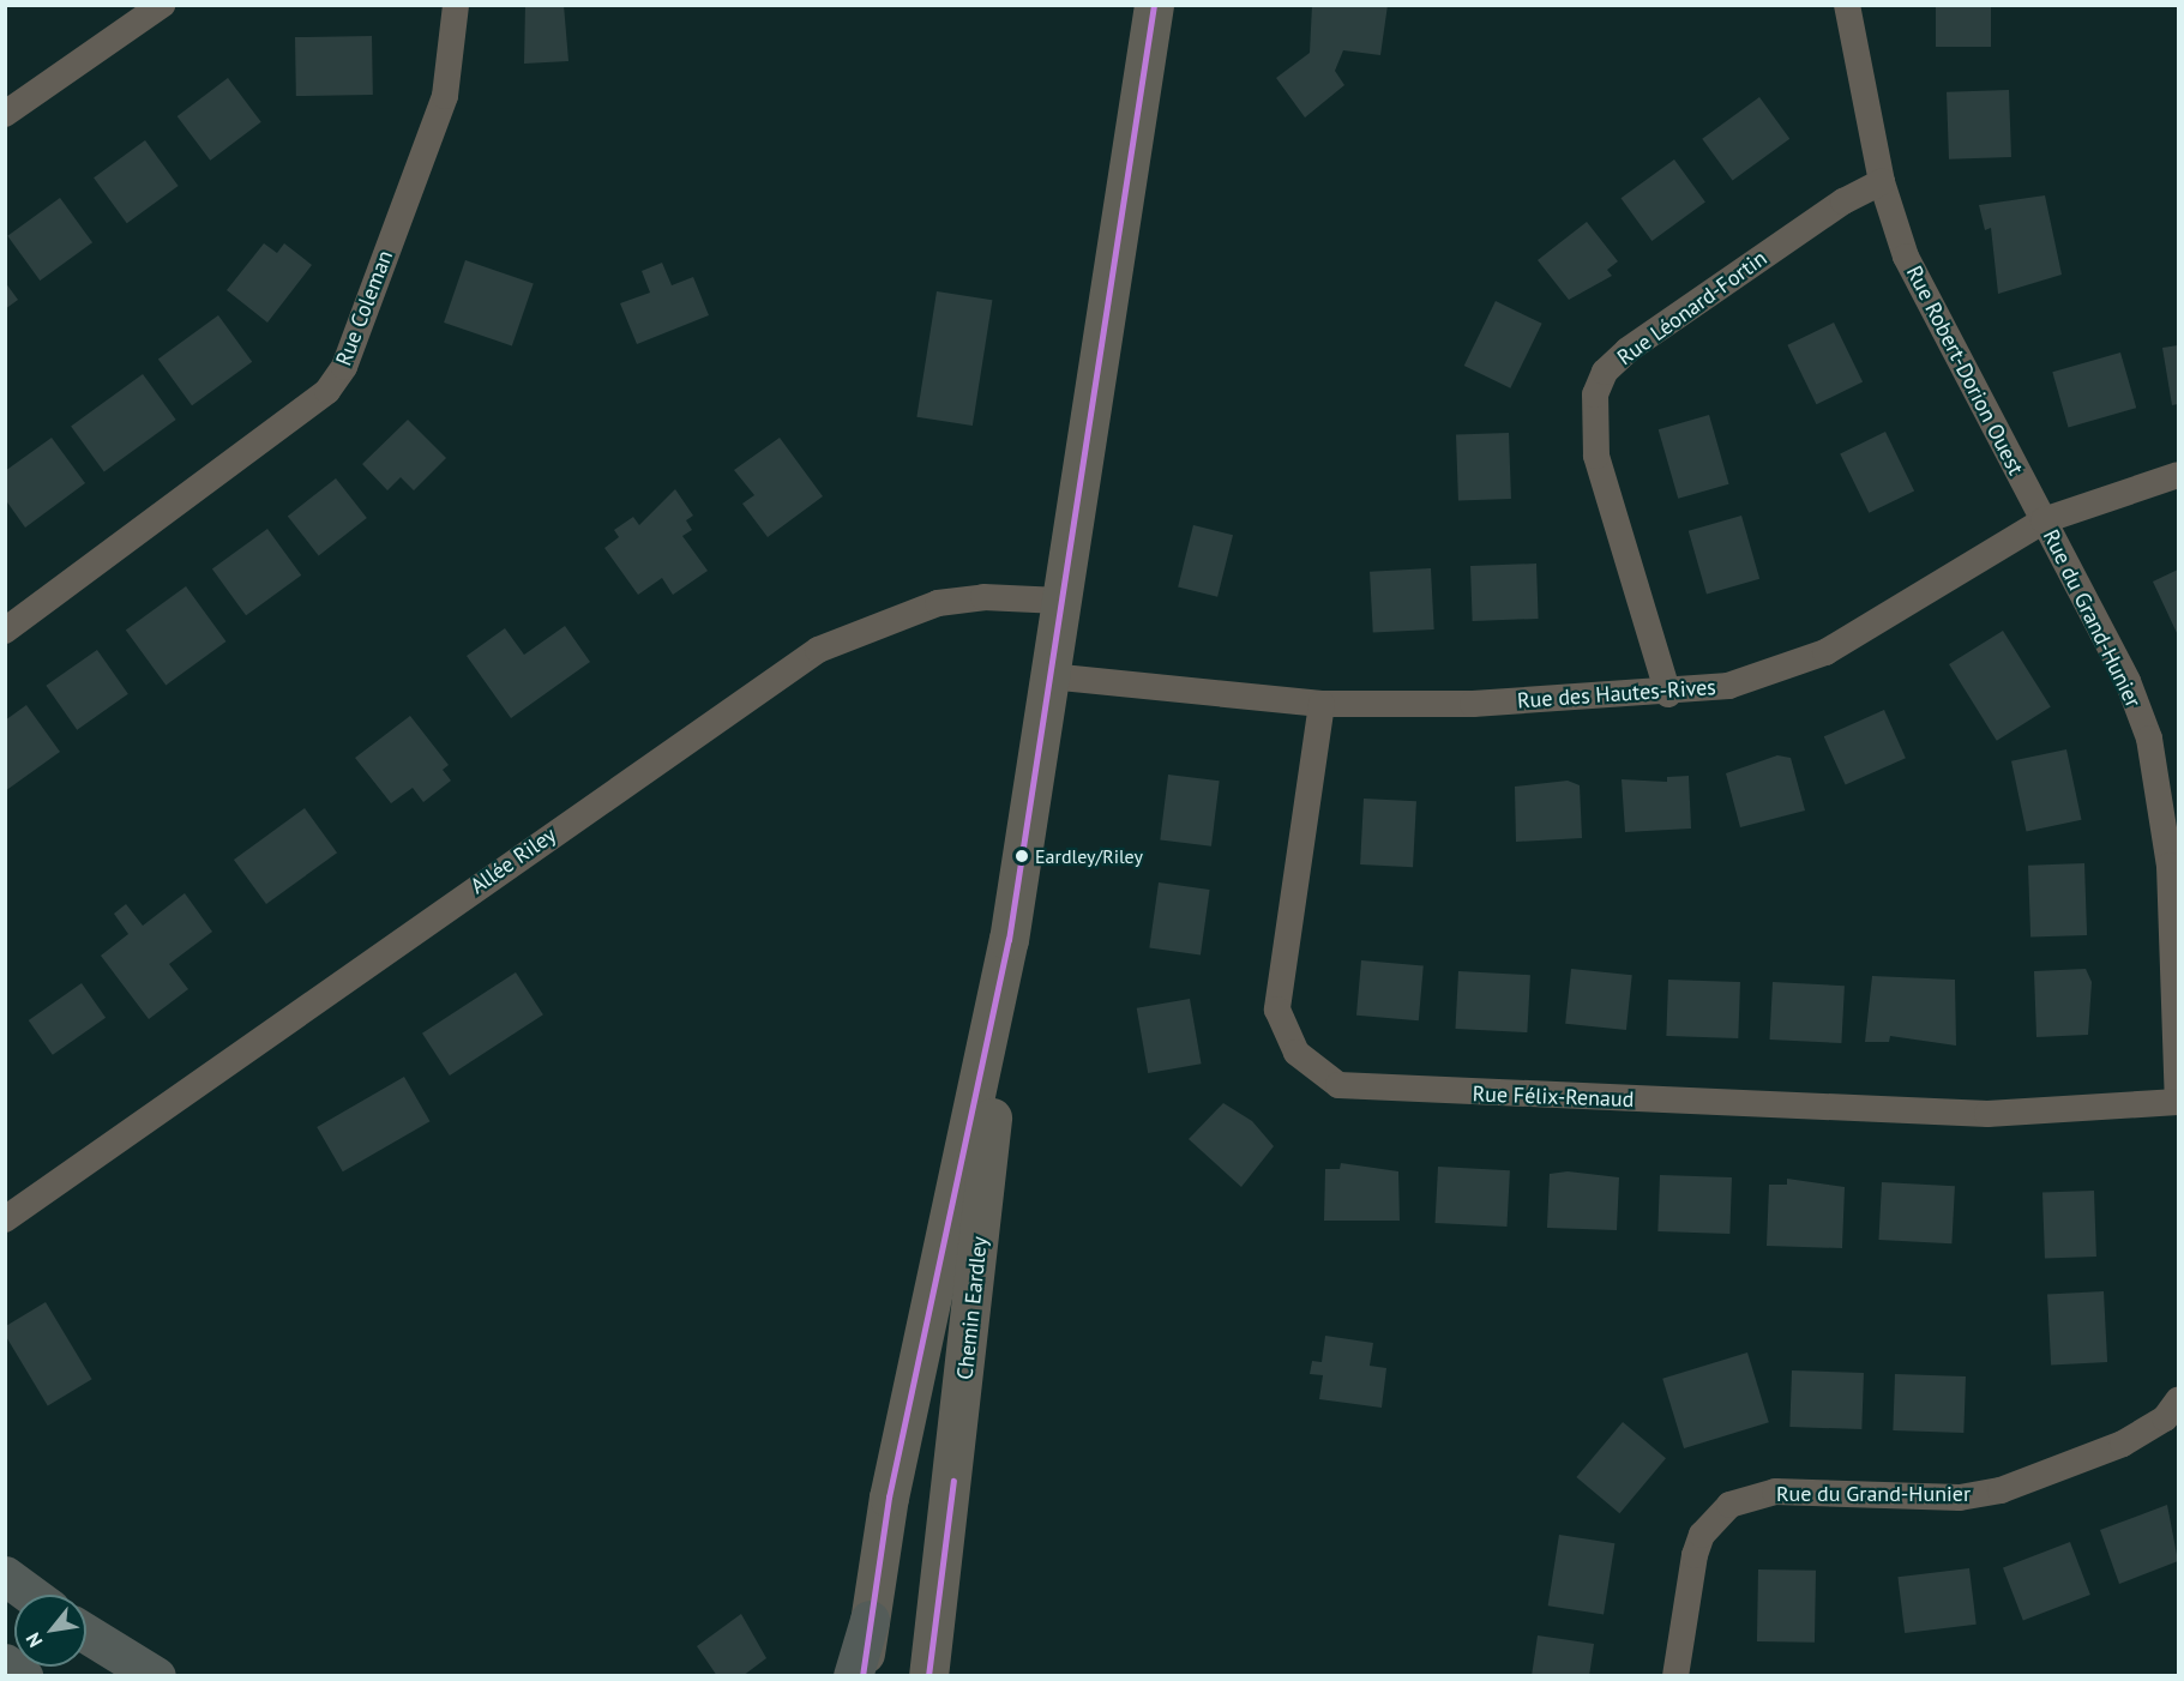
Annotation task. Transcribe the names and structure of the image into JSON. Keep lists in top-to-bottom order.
{
  "streets": {
    "main road": ["Chemin Eardley"],
    "street": [
      "Rue Coleman",
      "Rue Léonard-Fortin",
      "Rue Robert-Dorion Ouest",
      "Rue du Grand-Hunier",
      "Rue des Hautes-Rives",
      "Allée Riley",
      "Rue Félix-Renaud"
    ]
  },
  "crossings": [
    ["Rue Léonard-Fortin", "Rue Robert-Dorion Ouest"],
    ["Rue Léonard-Fortin", "Rue des Hautes-Rives"],
    ["Rue Robert-Dorion Ouest", "Rue du Grand-Hunier"],
    ["Rue Robert-Dorion Ouest", "Rue des Hautes-Rives"],
    ["Rue du Grand-Hunier", "Rue des Hautes-Rives"],
    ["Rue du Grand-Hunier", "Rue Félix-Renaud"],
    ["Rue des Hautes-Rives", "Rue Félix-Renaud"],
    ["Rue des Hautes-Rives", "Chemin Eardley"],
    ["Allée Riley", "Chemin Eardley"]
  ],
  "places": ["Eardley/Riley"],
  "north": "bottom left"
}
